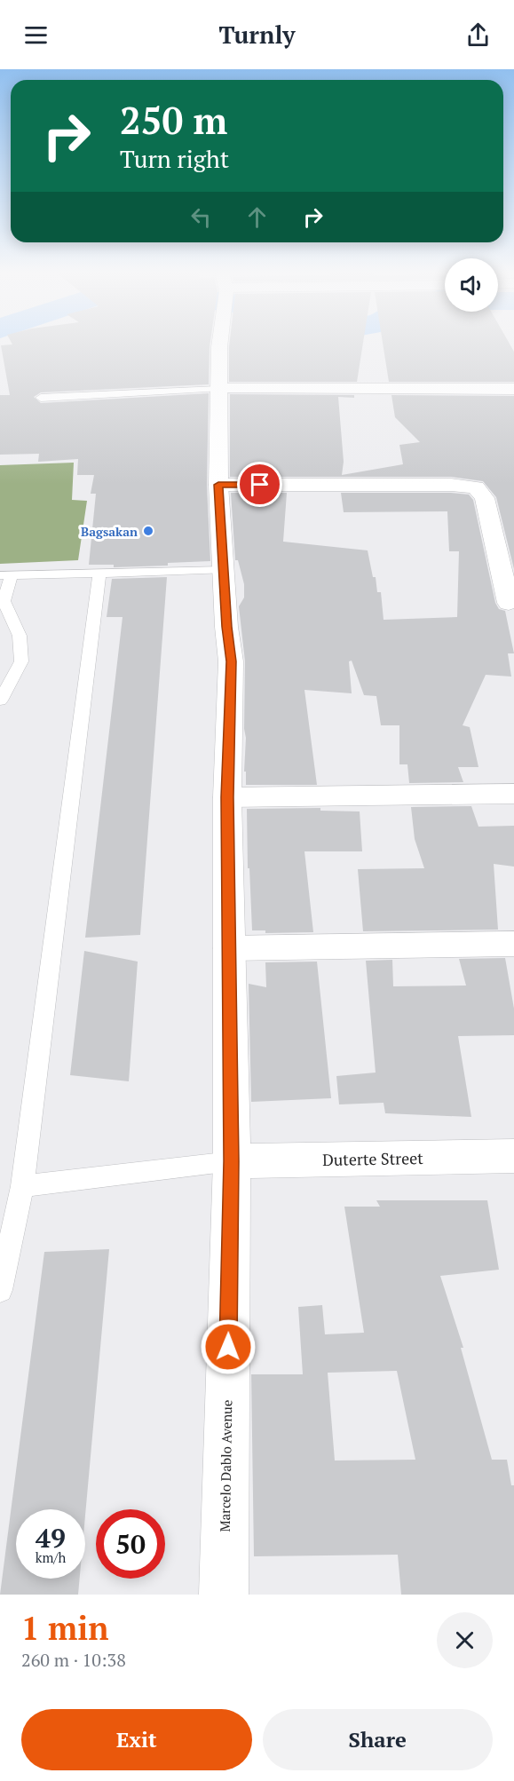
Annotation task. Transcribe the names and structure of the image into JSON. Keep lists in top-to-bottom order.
{
  "streets": {
    "street": ["Duterte Street", "Marcelo Dablo Avenue"]
  },
  "crossings": [
    ["Duterte Street", "Marcelo Dablo Avenue"]
  ],
  "places": ["Bagsakan"],
  "page": {
    "header": "Turnly",
    "turn": ["250 m", "Turn right"],
    "speed": "49 km/h",
    "limit": "50",
    "heading": ["1 min", "260 m · 10:38"],
    "buttons": ["Exit", "Share"]
  }
}
